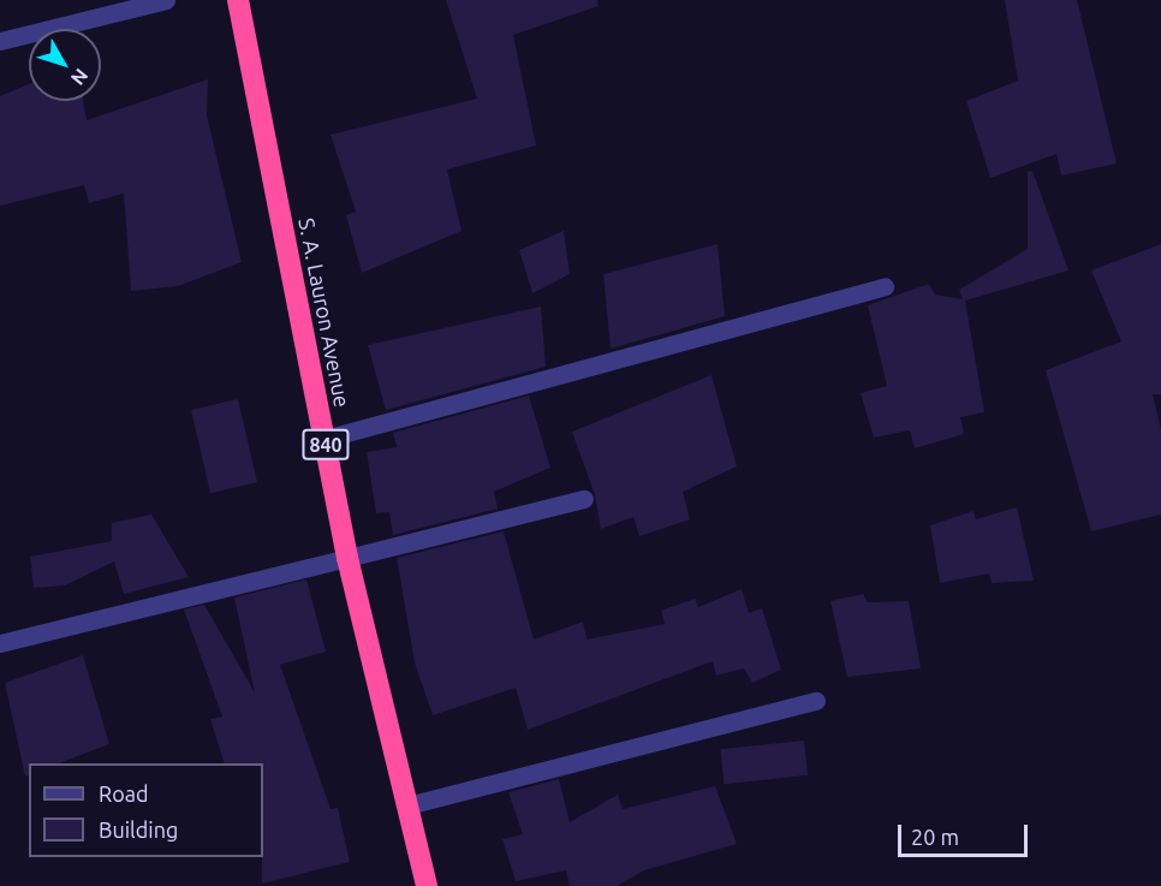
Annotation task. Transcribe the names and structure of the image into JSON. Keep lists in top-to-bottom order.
{
  "streets": {
    "highway": ["S. A. Lauron Avenue", "840"]
  },
  "legend": ["Road", "Building"],
  "scale_bar": "20 m",
  "north": "bottom right"
}
